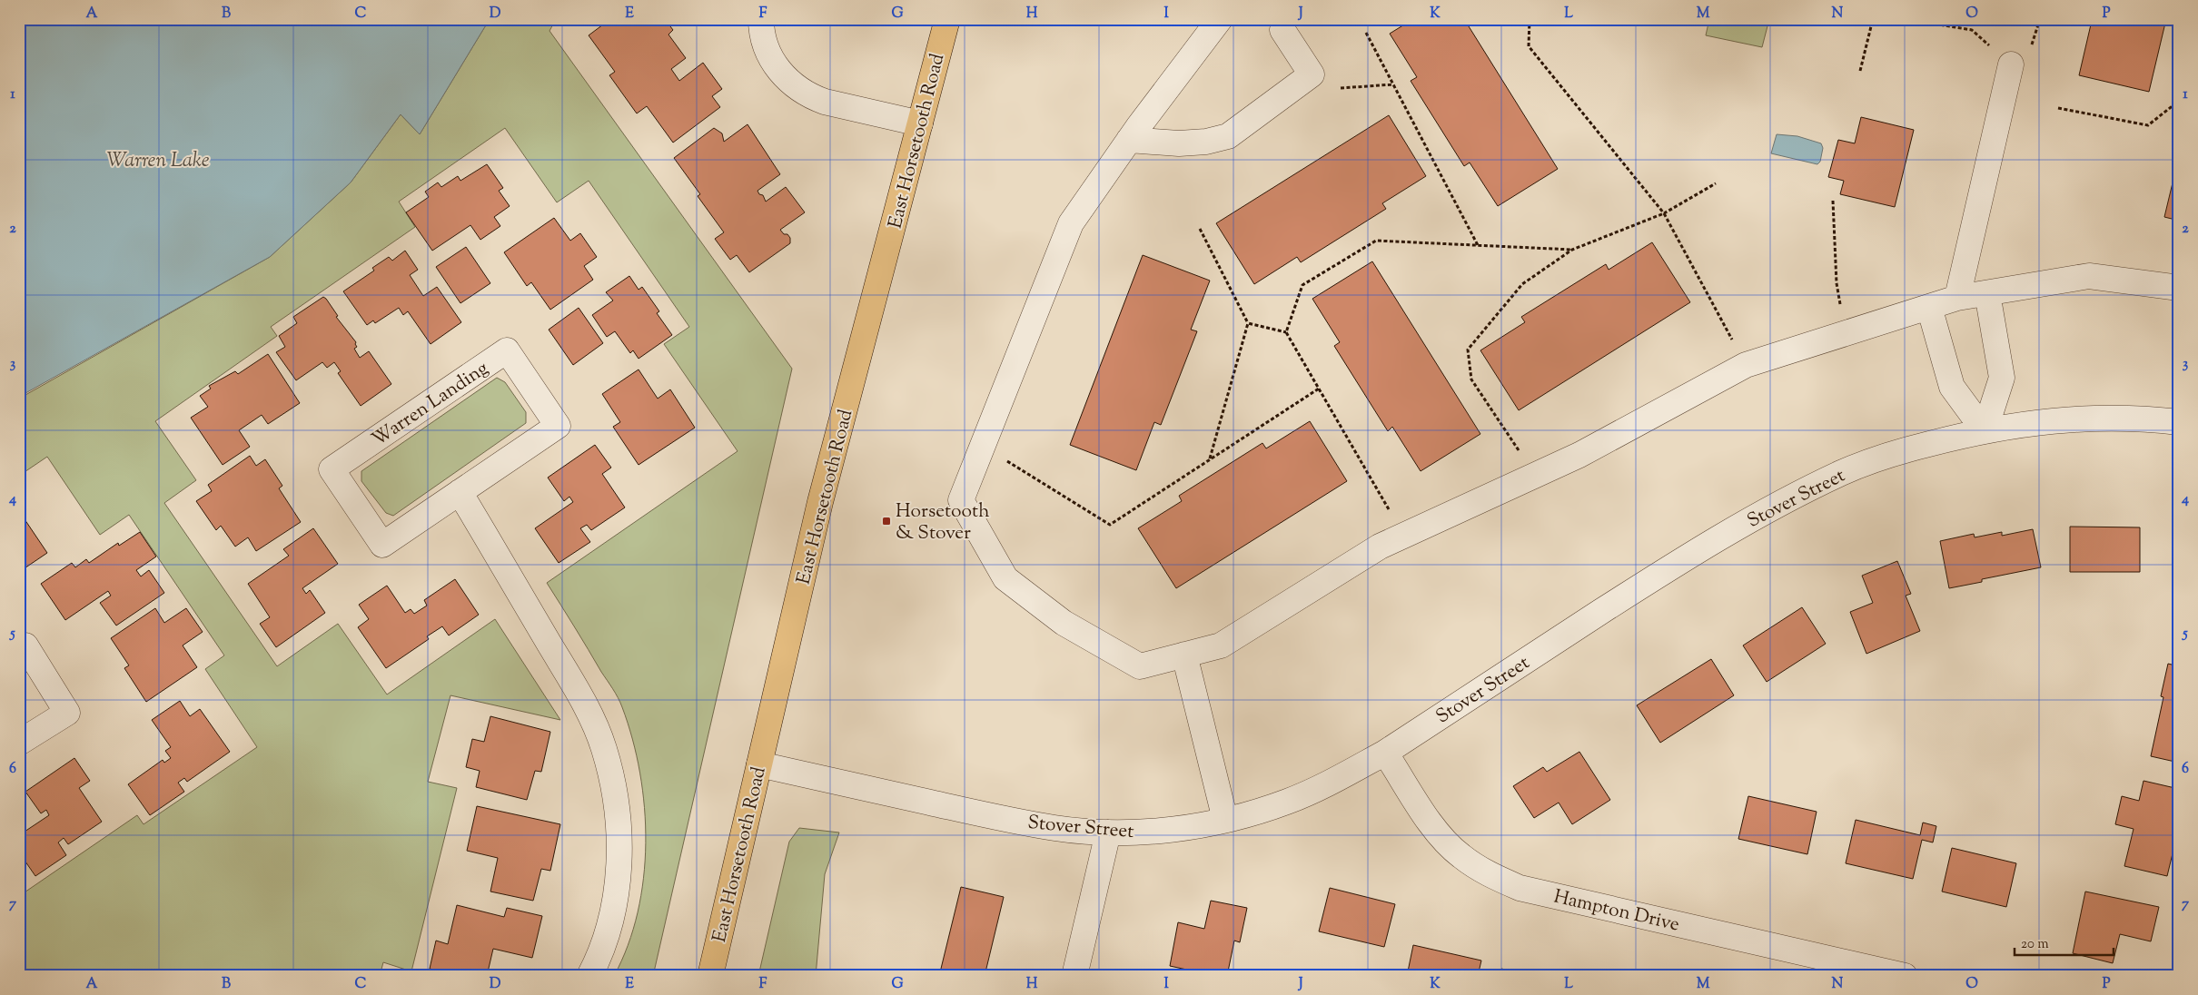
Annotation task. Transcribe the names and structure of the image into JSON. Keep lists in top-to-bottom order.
{
  "streets": {
    "main road": ["East Horsetooth Road"],
    "street": ["Warren Landing", "Stover Street", "Hampton Drive"]
  },
  "crossings": [
    ["East Horsetooth Road", "Stover Street"],
    ["Stover Street", "Hampton Drive"]
  ],
  "water": ["Warren Lake"],
  "places": {
    "transit": ["Horsetooth & Stover"]
  },
  "scale_bar": "20 m",
  "grid": {
    "columns": [
      "A",
      "B",
      "C",
      "D",
      "E",
      "F",
      "G",
      "H",
      "I",
      "J",
      "K",
      "L",
      "M",
      "N",
      "O",
      "P"
    ],
    "rows": [
      "1",
      "2",
      "3",
      "4",
      "5",
      "6",
      "7"
    ]
  }
}
